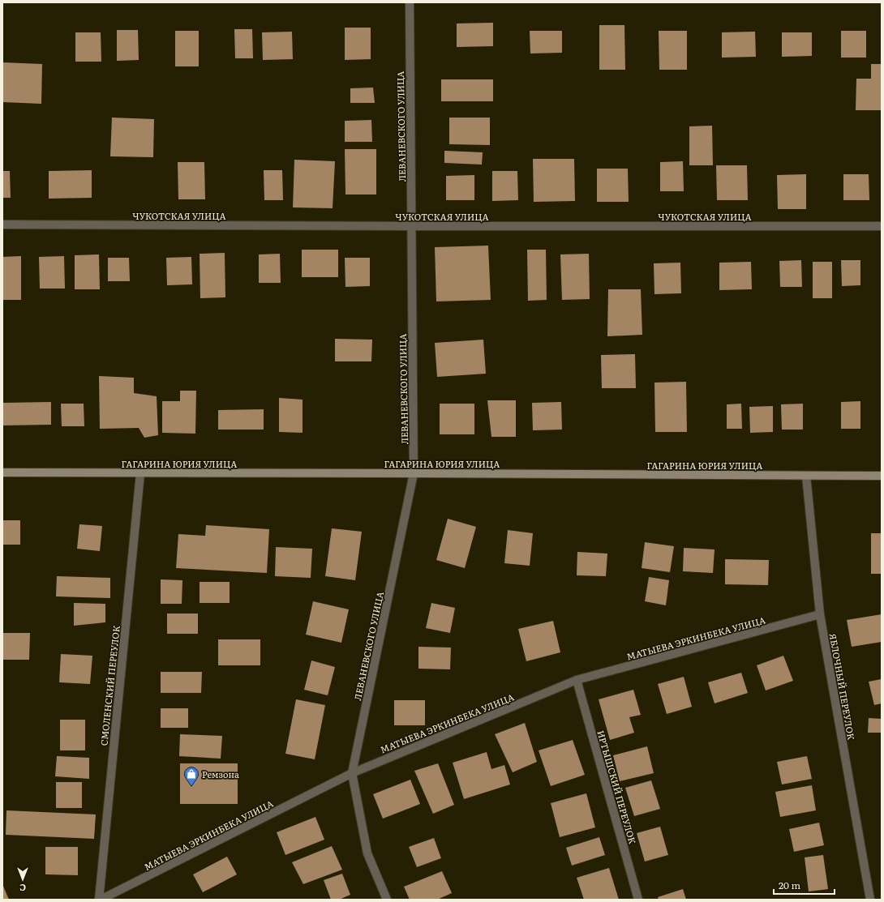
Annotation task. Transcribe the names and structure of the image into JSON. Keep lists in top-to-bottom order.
{
  "streets": {
    "main road": ["ГАГАРИНА ЮРИЯ УЛИЦА"],
    "street": [
      "ЛЕВАНЕВСКОГО УЛИЦА",
      "ЧУКОТСКАЯ УЛИЦА",
      "МАТЫЕВА ЭРКИНБЕКА УЛИЦА",
      "СМОЛЕНСКИЙ ПЕРЕУЛОК",
      "ЯБЛОЧНЫЙ ПЕРЕУЛОК",
      "ИРТЫШСКИЙ ПЕРЕУЛОК"
    ]
  },
  "crossings": [
    ["ЛЕВАНЕВСКОГО УЛИЦА", "ЧУКОТСКАЯ УЛИЦА"],
    ["ЛЕВАНЕВСКОГО УЛИЦА", "ГАГАРИНА ЮРИЯ УЛИЦА"],
    ["ЛЕВАНЕВСКОГО УЛИЦА", "МАТЫЕВА ЭРКИНБЕКА УЛИЦА"],
    ["ГАГАРИНА ЮРИЯ УЛИЦА", "СМОЛЕНСКИЙ ПЕРЕУЛОК"],
    ["ГАГАРИНА ЮРИЯ УЛИЦА", "ЯБЛОЧНЫЙ ПЕРЕУЛОК"],
    ["МАТЫЕВА ЭРКИНБЕКА УЛИЦА", "СМОЛЕНСКИЙ ПЕРЕУЛОК"],
    ["МАТЫЕВА ЭРКИНБЕКА УЛИЦА", "ЯБЛОЧНЫЙ ПЕРЕУЛОК"],
    ["МАТЫЕВА ЭРКИНБЕКА УЛИЦА", "ИРТЫШСКИЙ ПЕРЕУЛОК"]
  ],
  "places": {
    "shop": ["Ремзона"]
  },
  "scale_bar": "20 m",
  "north": "bottom"
}
